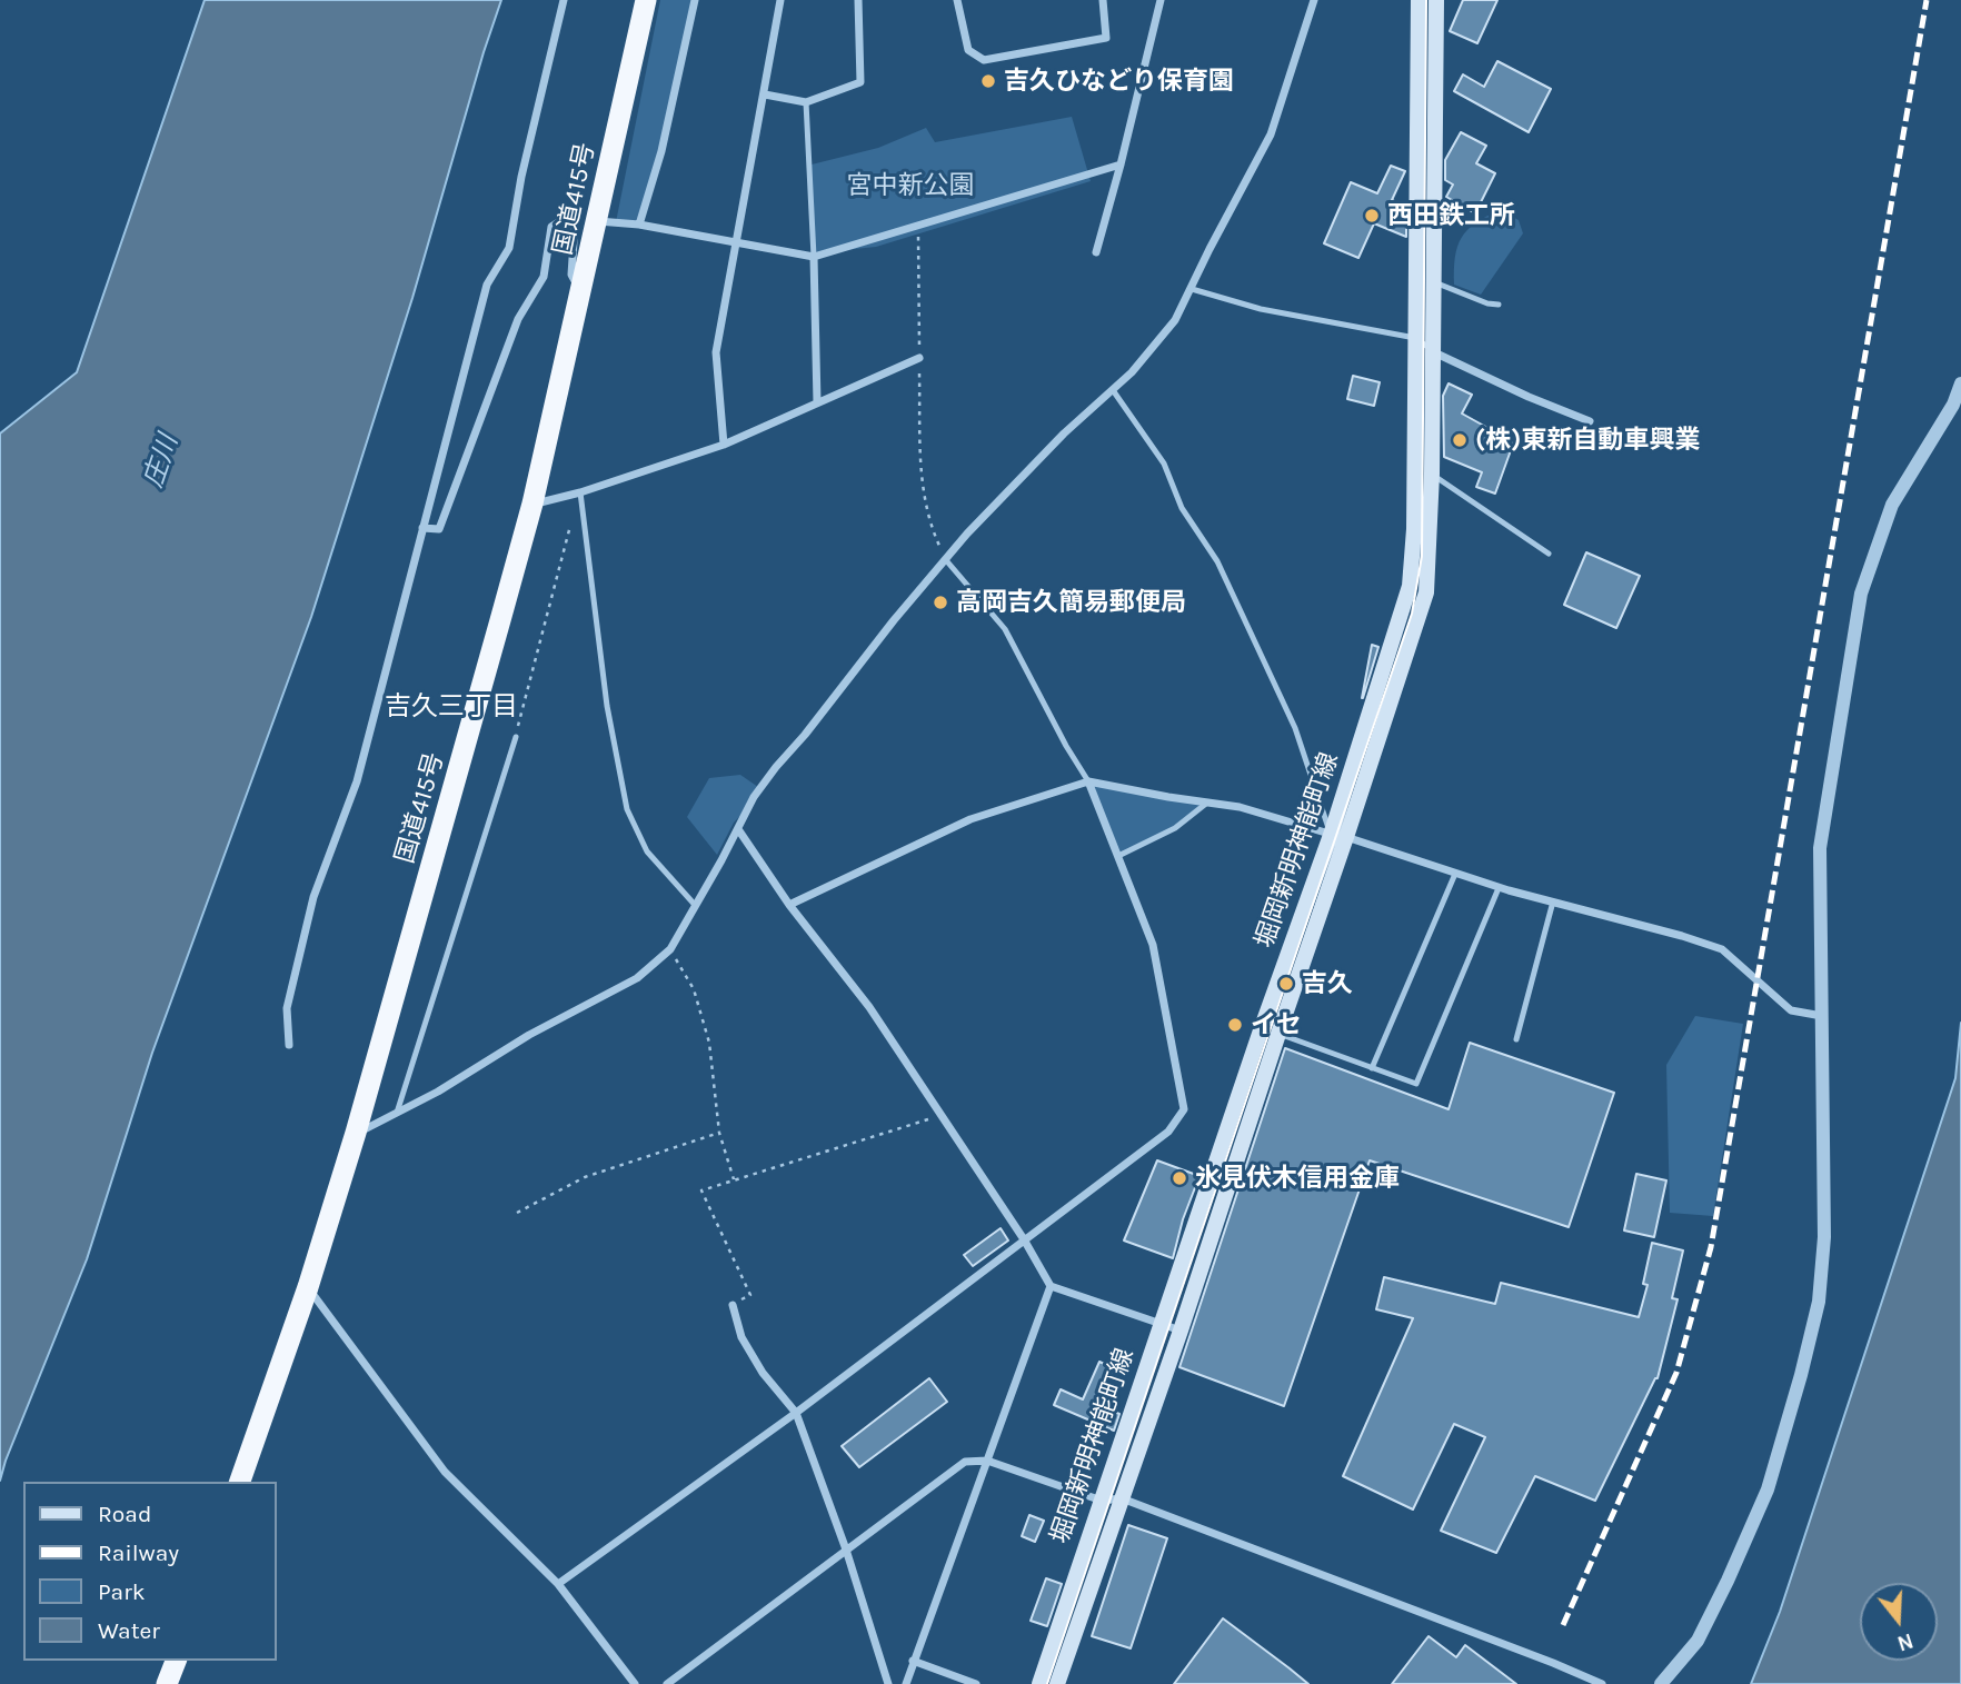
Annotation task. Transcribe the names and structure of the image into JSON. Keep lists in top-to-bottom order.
{
  "streets": {
    "highway": ["国道415号"],
    "main road": ["堀岡新明神能町線"]
  },
  "districts": ["吉久三丁目"],
  "water": ["庄川"],
  "parks": ["宮中新公園"],
  "places": [
    "吉久ひなどり保育園",
    "西田鉄工所",
    "(株)東新自動車興業",
    "高岡吉久簡易郵便局",
    "吉久",
    "イセ",
    "氷見伏木信用金庫"
  ],
  "legend": [
    "Road",
    "Railway",
    "Park",
    "Water"
  ],
  "north": "bottom"
}
